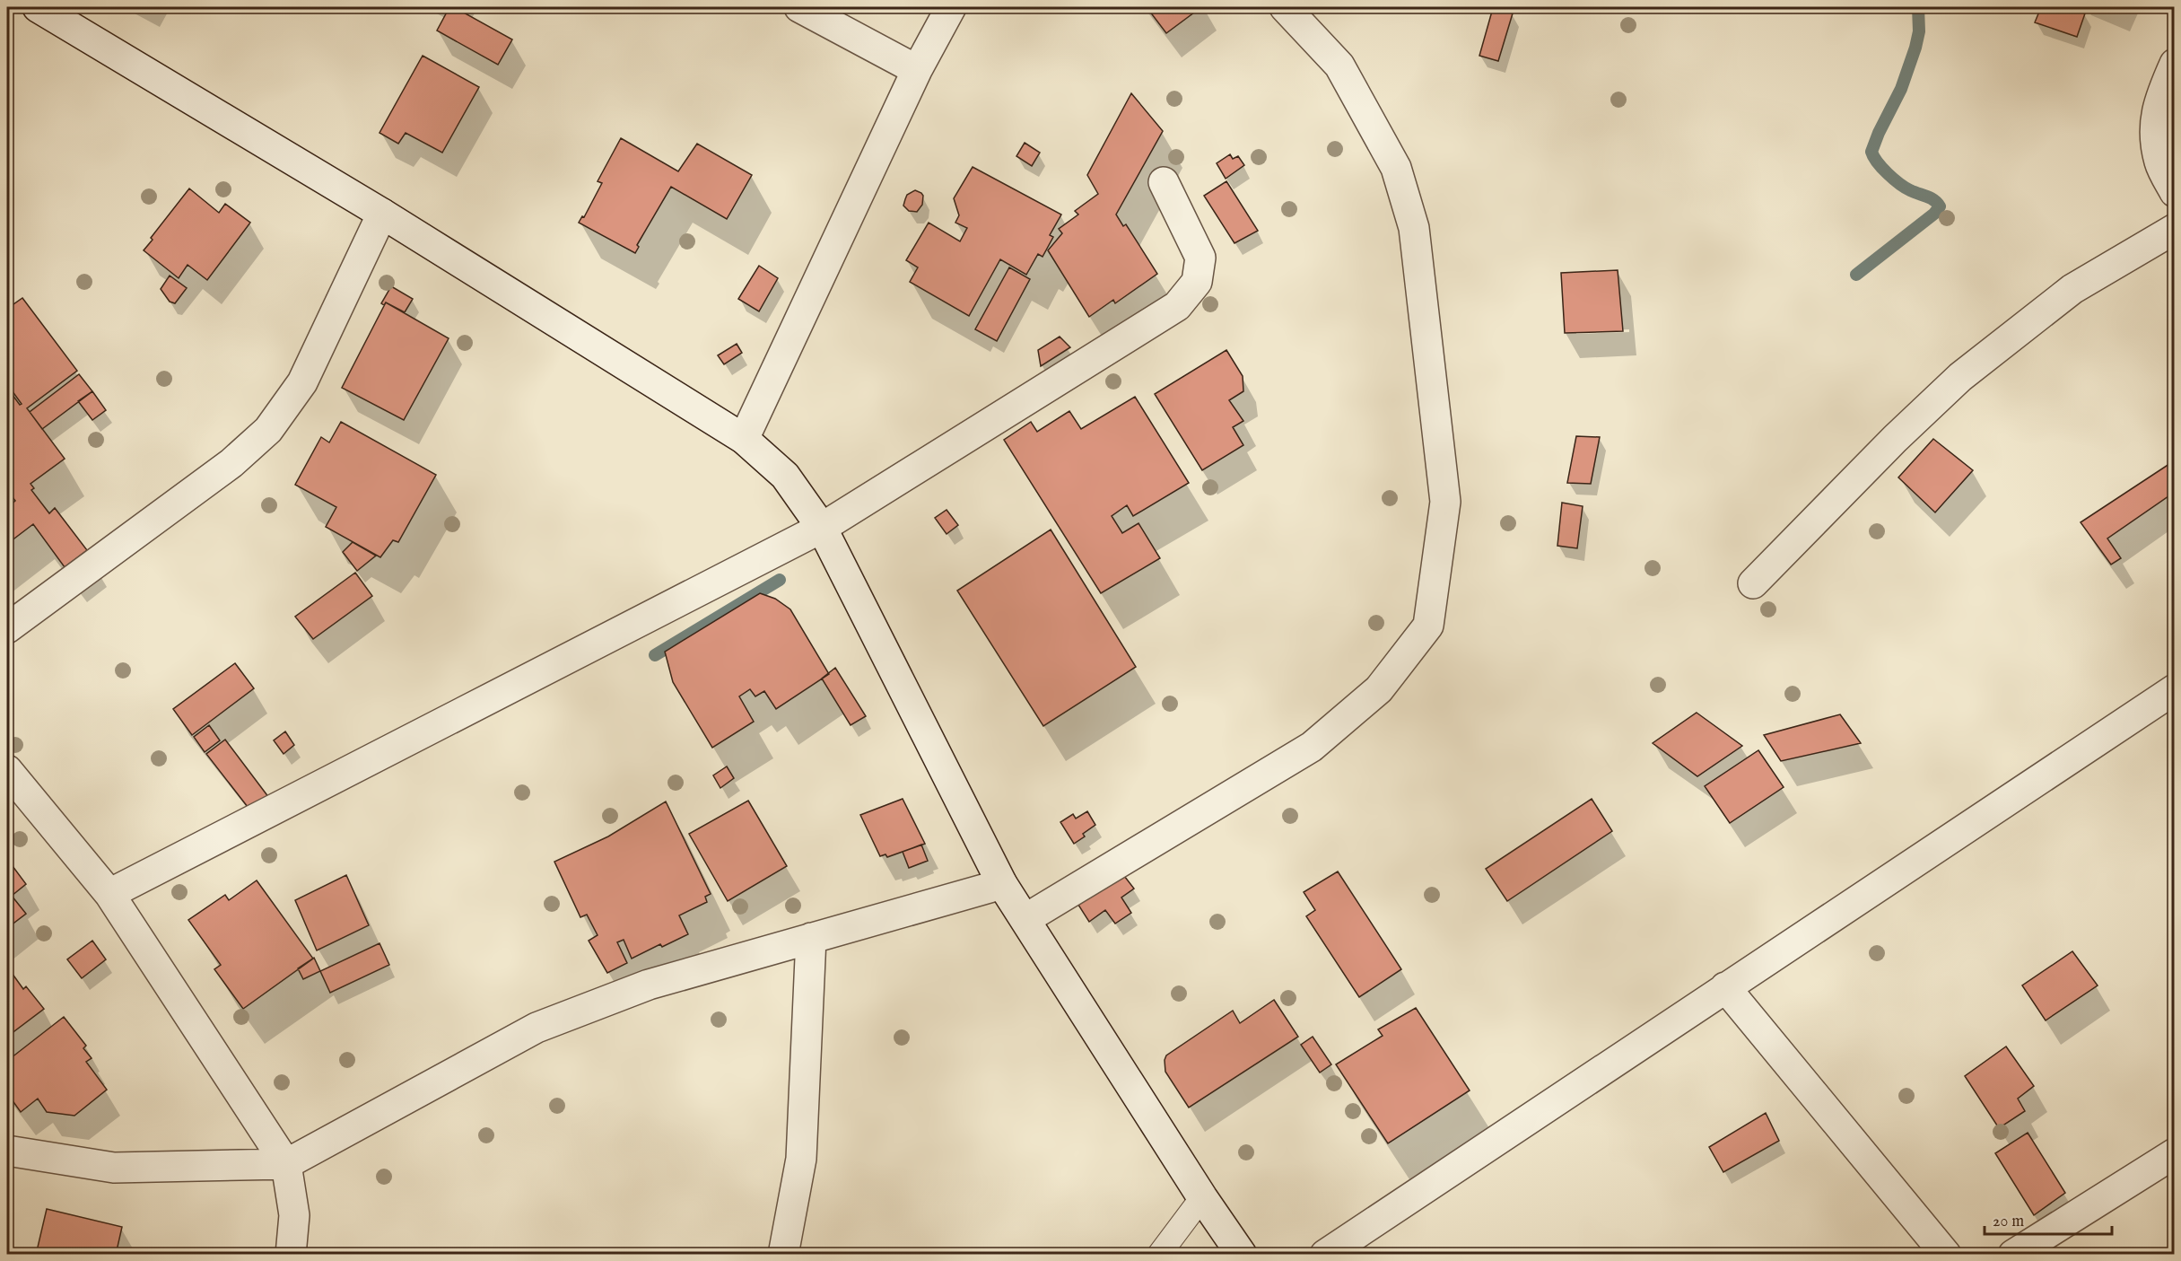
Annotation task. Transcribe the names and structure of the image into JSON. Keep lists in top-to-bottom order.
{
  "scale_bar": "20 m"
}
